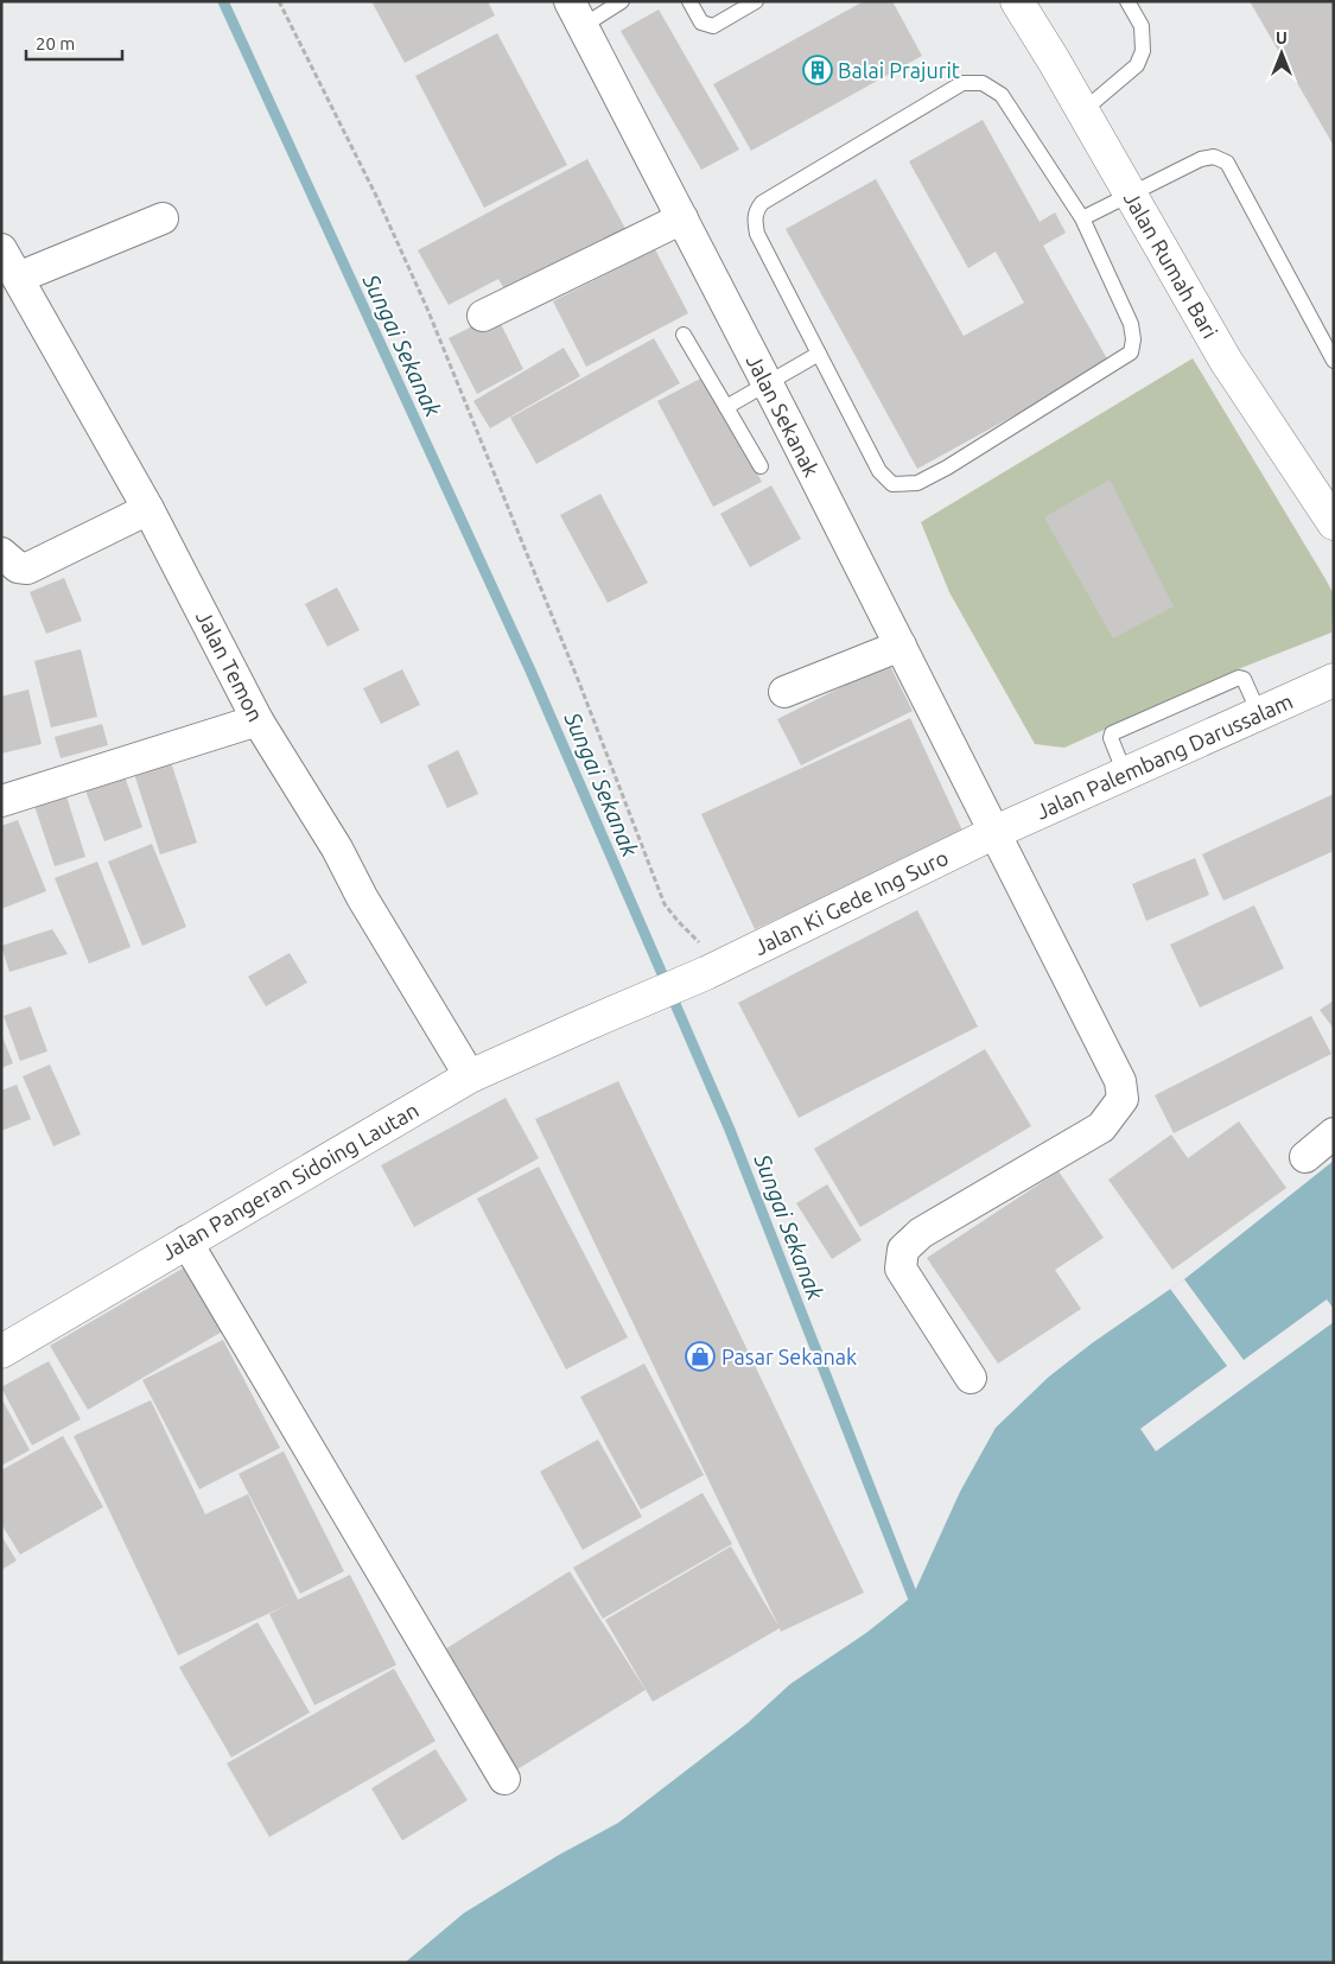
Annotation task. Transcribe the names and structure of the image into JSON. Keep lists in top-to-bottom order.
{
  "streets": {
    "street": [
      "Jalan Rumah Bari",
      "Jalan Sekanak",
      "Jalan Temon",
      "Jalan Palembang Darussalam",
      "Jalan Ki Gede Ing Suro",
      "Jalan Pangeran Sidoing Lautan"
    ]
  },
  "crossings": [
    ["Jalan Sekanak", "Jalan Palembang Darussalam"],
    ["Jalan Sekanak", "Jalan Ki Gede Ing Suro"],
    ["Jalan Temon", "Jalan Pangeran Sidoing Lautan"],
    ["Jalan Palembang Darussalam", "Jalan Ki Gede Ing Suro"],
    ["Jalan Ki Gede Ing Suro", "Jalan Pangeran Sidoing Lautan"]
  ],
  "water": ["Sungai Sekanak"],
  "places": {
    "building": ["Balai Prajurit"],
    "shop": ["Pasar Sekanak"]
  },
  "scale_bar": "20 m",
  "north": "top"
}
